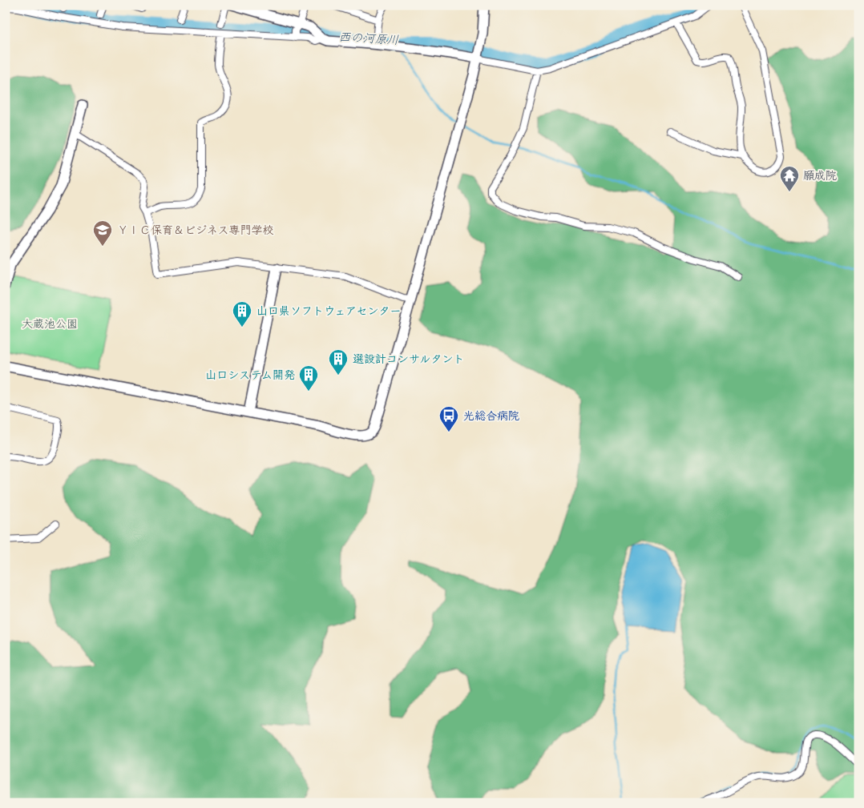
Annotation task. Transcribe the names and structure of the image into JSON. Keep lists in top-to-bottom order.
{
  "water": ["西の河原川"],
  "parks": ["大蔵池公園"],
  "places": {
    "temple": ["願成院"],
    "school or university": ["ＹＩＣ保育＆ビジネス専門学校"],
    "building": ["山口県ソフトウェアセンター", "選設計コンサルタント", "山口システム開発"],
    "bus stop": ["光総合病院"]
  }
}
